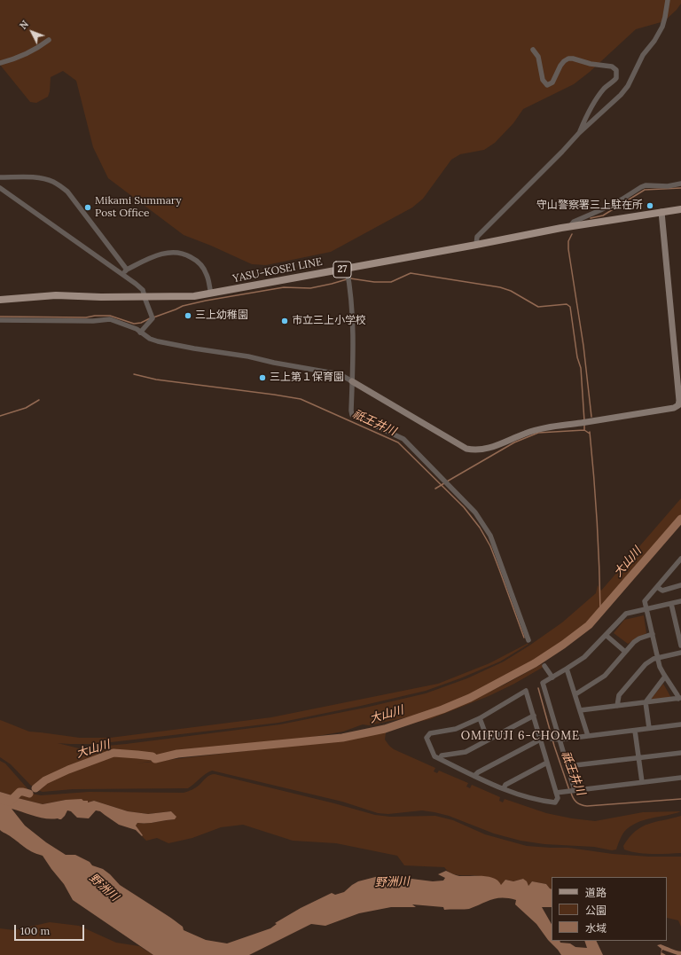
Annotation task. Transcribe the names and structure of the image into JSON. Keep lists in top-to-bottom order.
{
  "streets": {
    "main road": ["27", "YASU-KOSEI LINE"]
  },
  "districts": ["OMIFUJI 6-CHOME"],
  "water": ["祇王井川", "大山川", "野洲川"],
  "places": [
    "守山警察署三上駐在所",
    "Mikami Summary Post Office",
    "三上幼稚園",
    "市立三上小学校",
    "三上第１保育園"
  ],
  "legend": ["道路", "公園", "水域"],
  "scale_bar": "100 m",
  "north": "top left"
}
